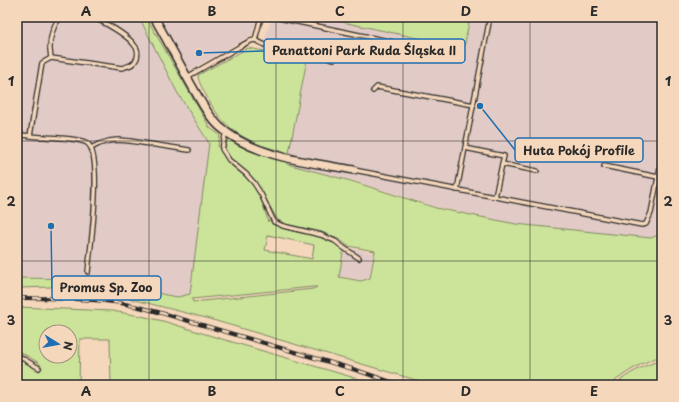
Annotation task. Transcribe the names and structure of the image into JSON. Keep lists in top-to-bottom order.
{
  "places": ["Panattoni Park Ruda Śląska II", "Huta Pokój Profile", "Promus Sp. Zoo"],
  "north": "right",
  "grid": {
    "columns": [
      "A",
      "B",
      "C",
      "D",
      "E"
    ],
    "rows": ["1", "2", "3"]
  }
}
